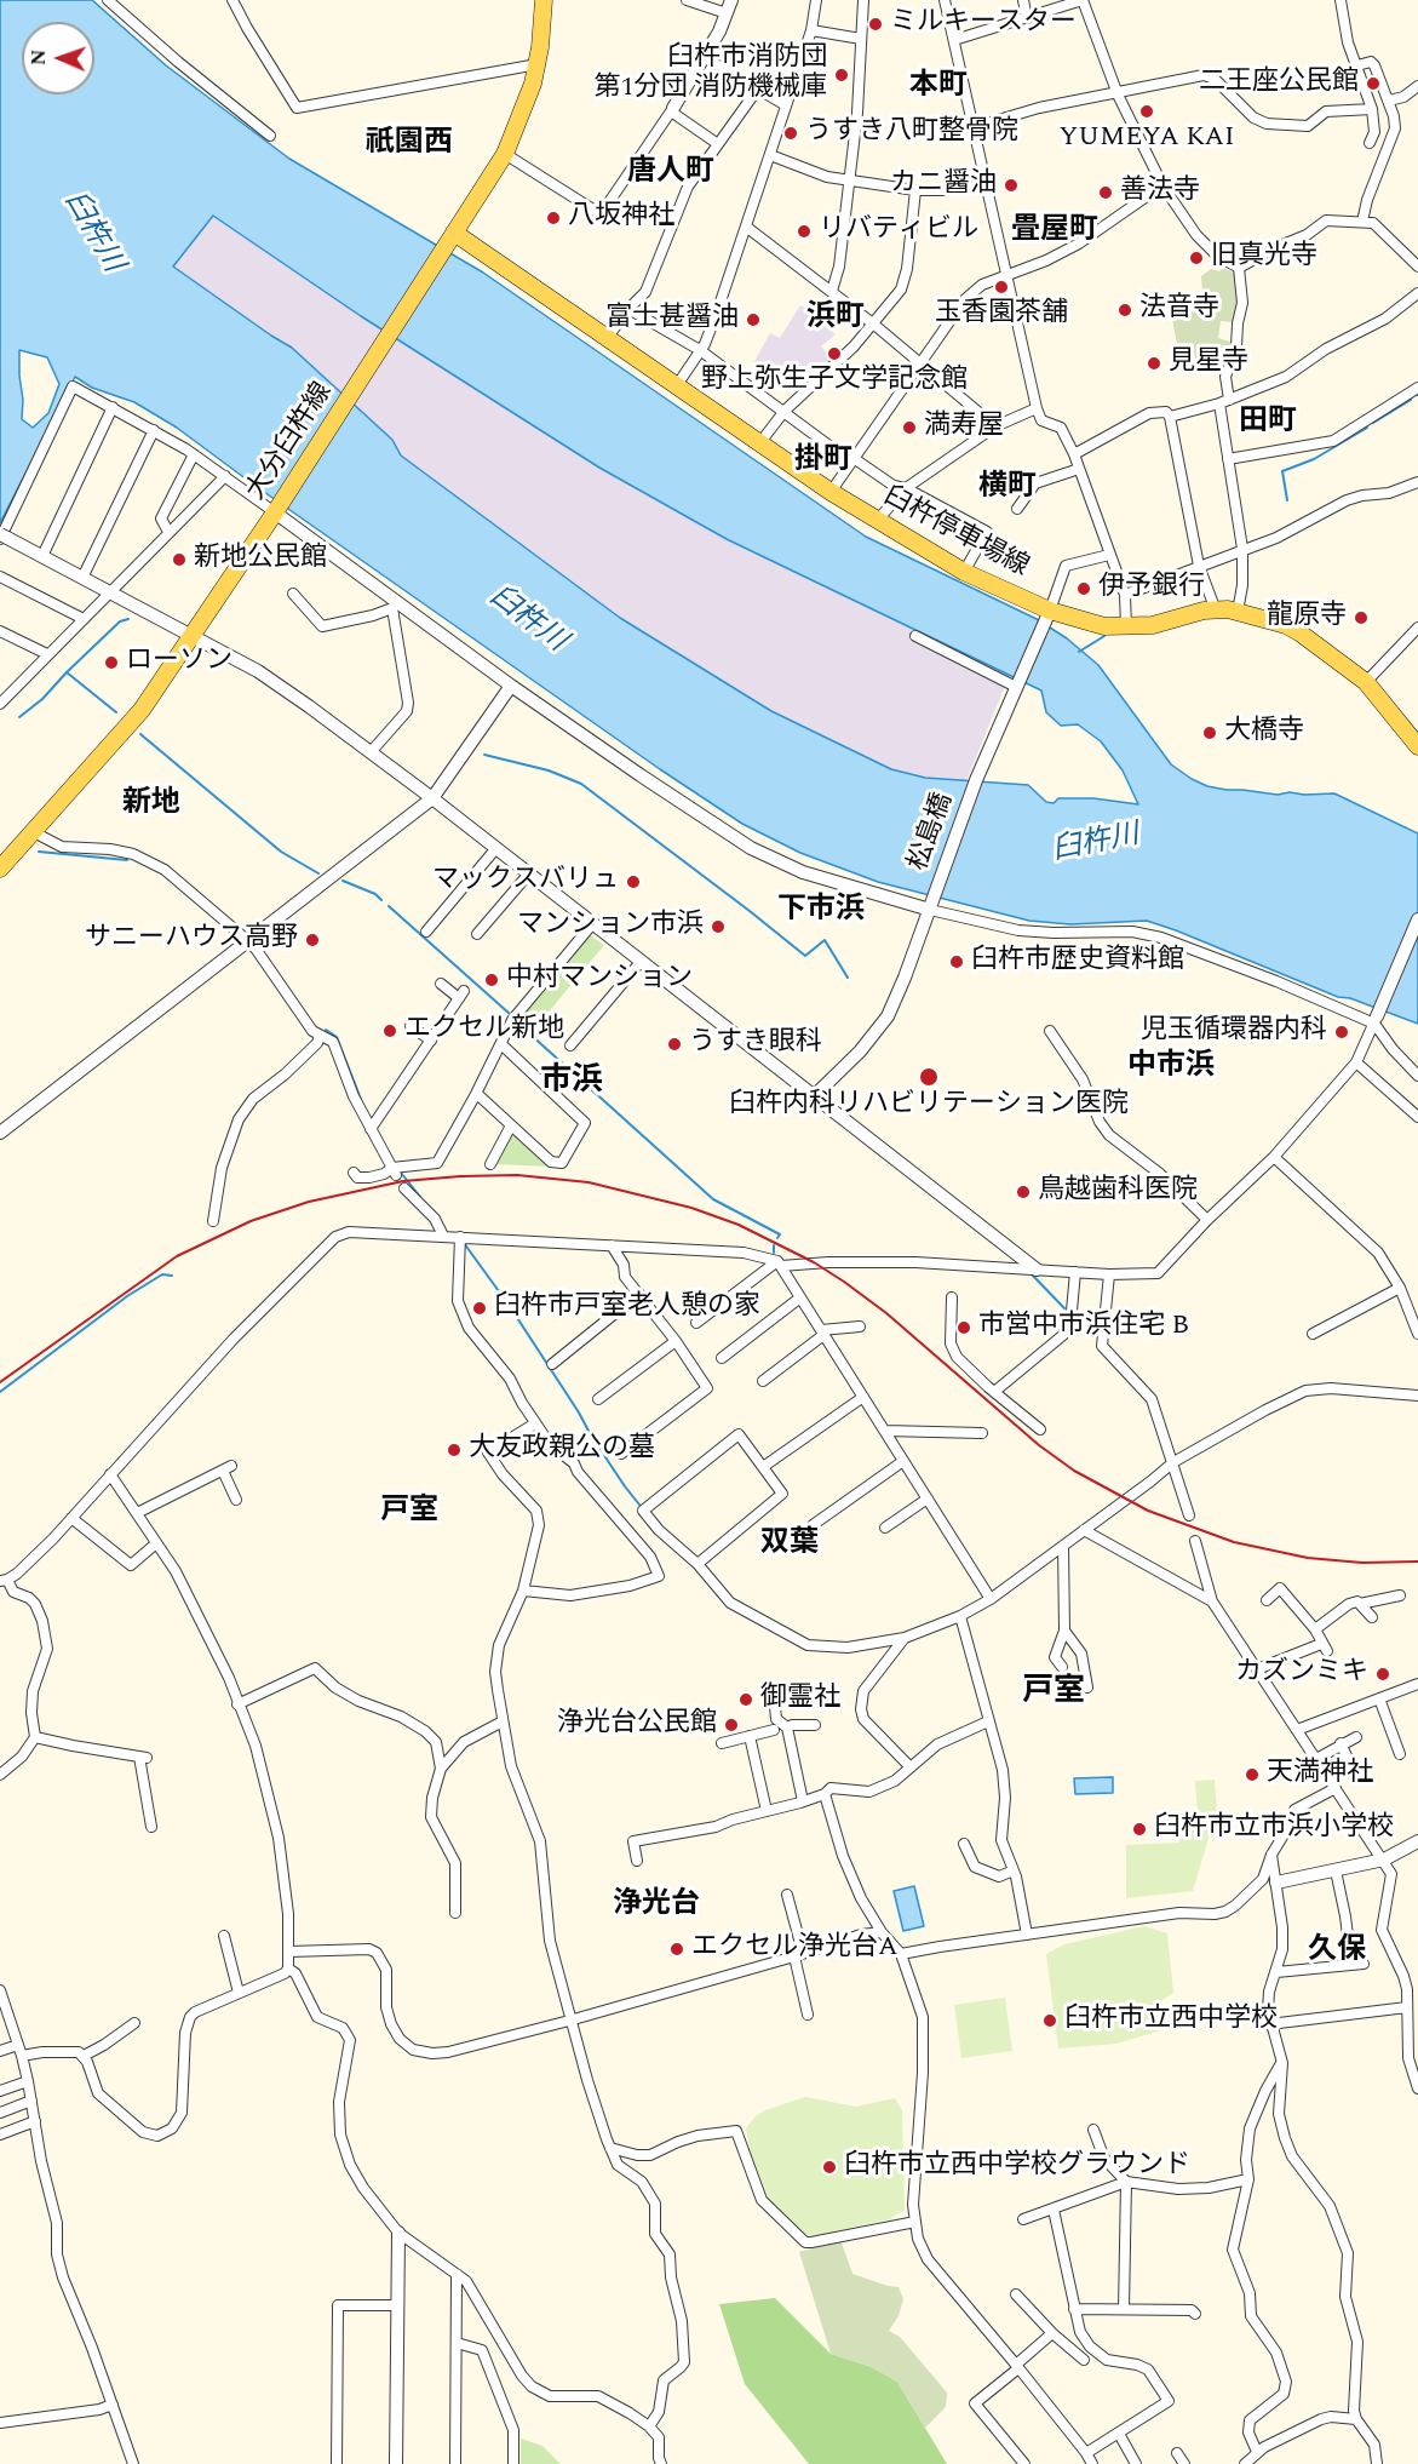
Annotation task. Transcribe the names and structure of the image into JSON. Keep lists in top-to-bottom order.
{
  "streets": {
    "main road": ["大分臼杵線", "臼杵停車場線"],
    "street": ["松島橋"]
  },
  "crossings": [
    ["大分臼杵線", "臼杵停車場線"],
    ["臼杵停車場線", "松島橋"]
  ],
  "districts": [
    "本町",
    "祇園西",
    "唐人町",
    "畳屋町",
    "浜町",
    "田町",
    "掛町",
    "横町",
    "新地",
    "下市浜",
    "中市浜",
    "市浜",
    "戸室",
    "双葉",
    "戸室",
    "浄光台",
    "久保"
  ],
  "water": ["臼杵川"],
  "places": [
    "ミルキースター",
    "臼杵市消防団 第1分団 消防機械庫",
    "二王座公民館",
    "YUMEYA KAI",
    "うすき八町整骨院",
    "カニ醤油",
    "善法寺",
    "八坂神社",
    "リバティビル",
    "旧真光寺",
    "玉香園茶舗",
    "法音寺",
    "富士甚醤油",
    "野上弥生子文学記念館",
    "見星寺",
    "満寿屋",
    "新地公民館",
    "伊予銀行",
    "龍原寺",
    "ローソン",
    "大橋寺",
    "マックスバリュ",
    "マンション市浜",
    "サニーハウス高野",
    "臼杵市歴史資料館",
    "中村マンション",
    "エクセル新地",
    "児玉循環器内科",
    "うすき眼科",
    "臼杵内科リハビリテーション医院",
    "鳥越歯科医院",
    "臼杵市戸室老人憩の家",
    "市営中市浜住宅 B",
    "大友政親公の墓",
    "カズンミキ",
    "御霊社",
    "浄光台公民館",
    "天満神社",
    "臼杵市立市浜小学校",
    "エクセル浄光台A",
    "臼杵市立西中学校",
    "臼杵市立西中学校グラウンド"
  ],
  "north": "left"
}
